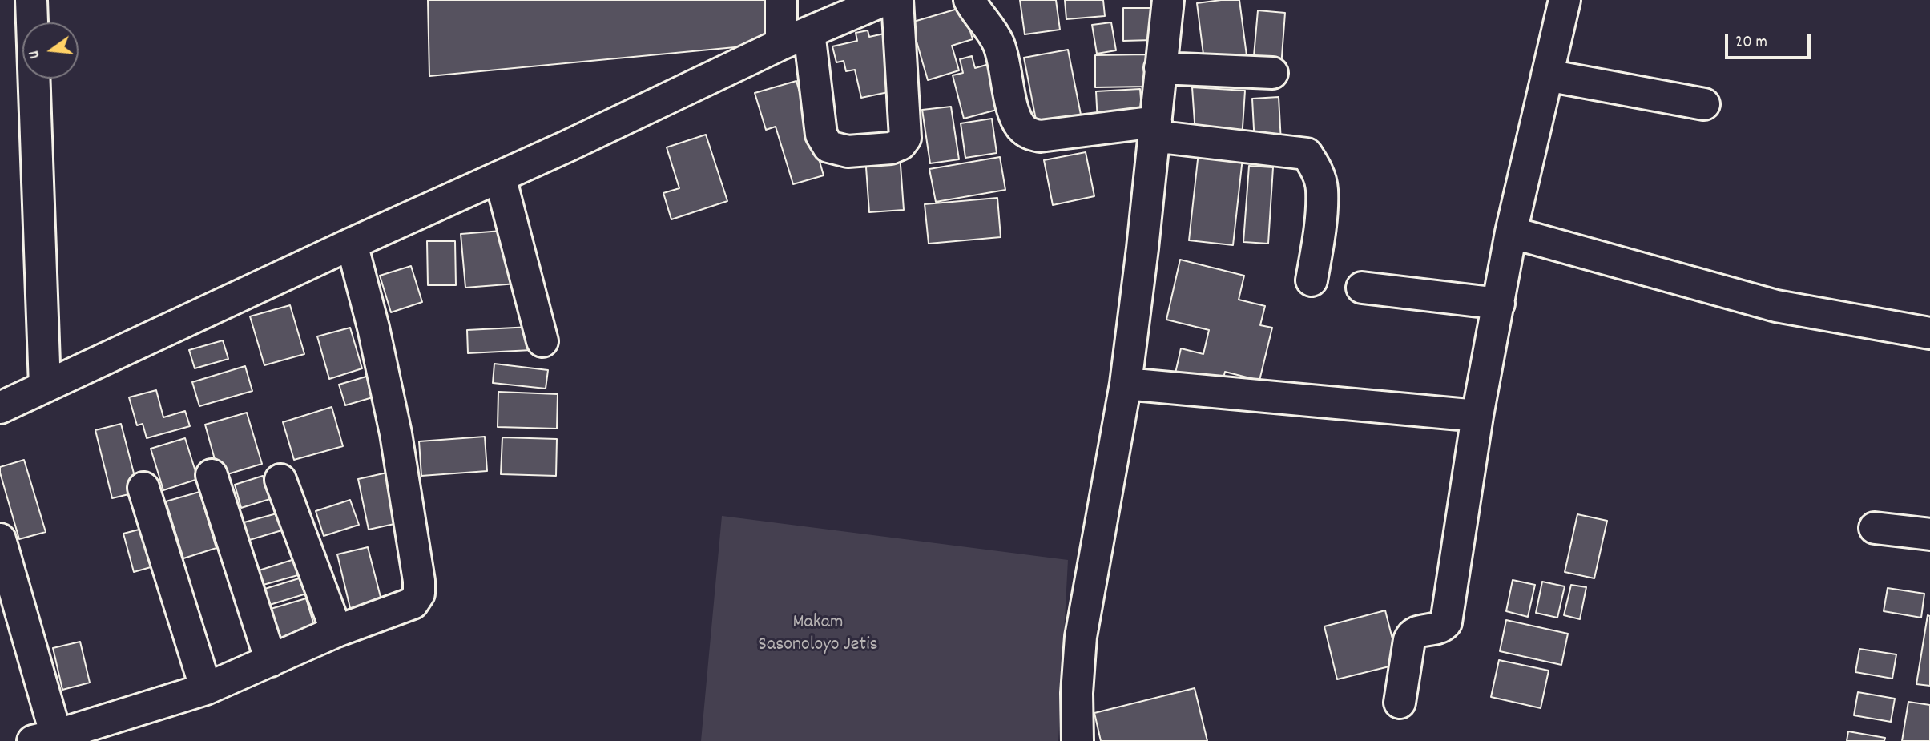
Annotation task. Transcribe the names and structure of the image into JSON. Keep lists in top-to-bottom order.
{
  "parks": ["Makam Sasonoloyo Jetis"],
  "scale_bar": "20 m",
  "north": "left"
}
